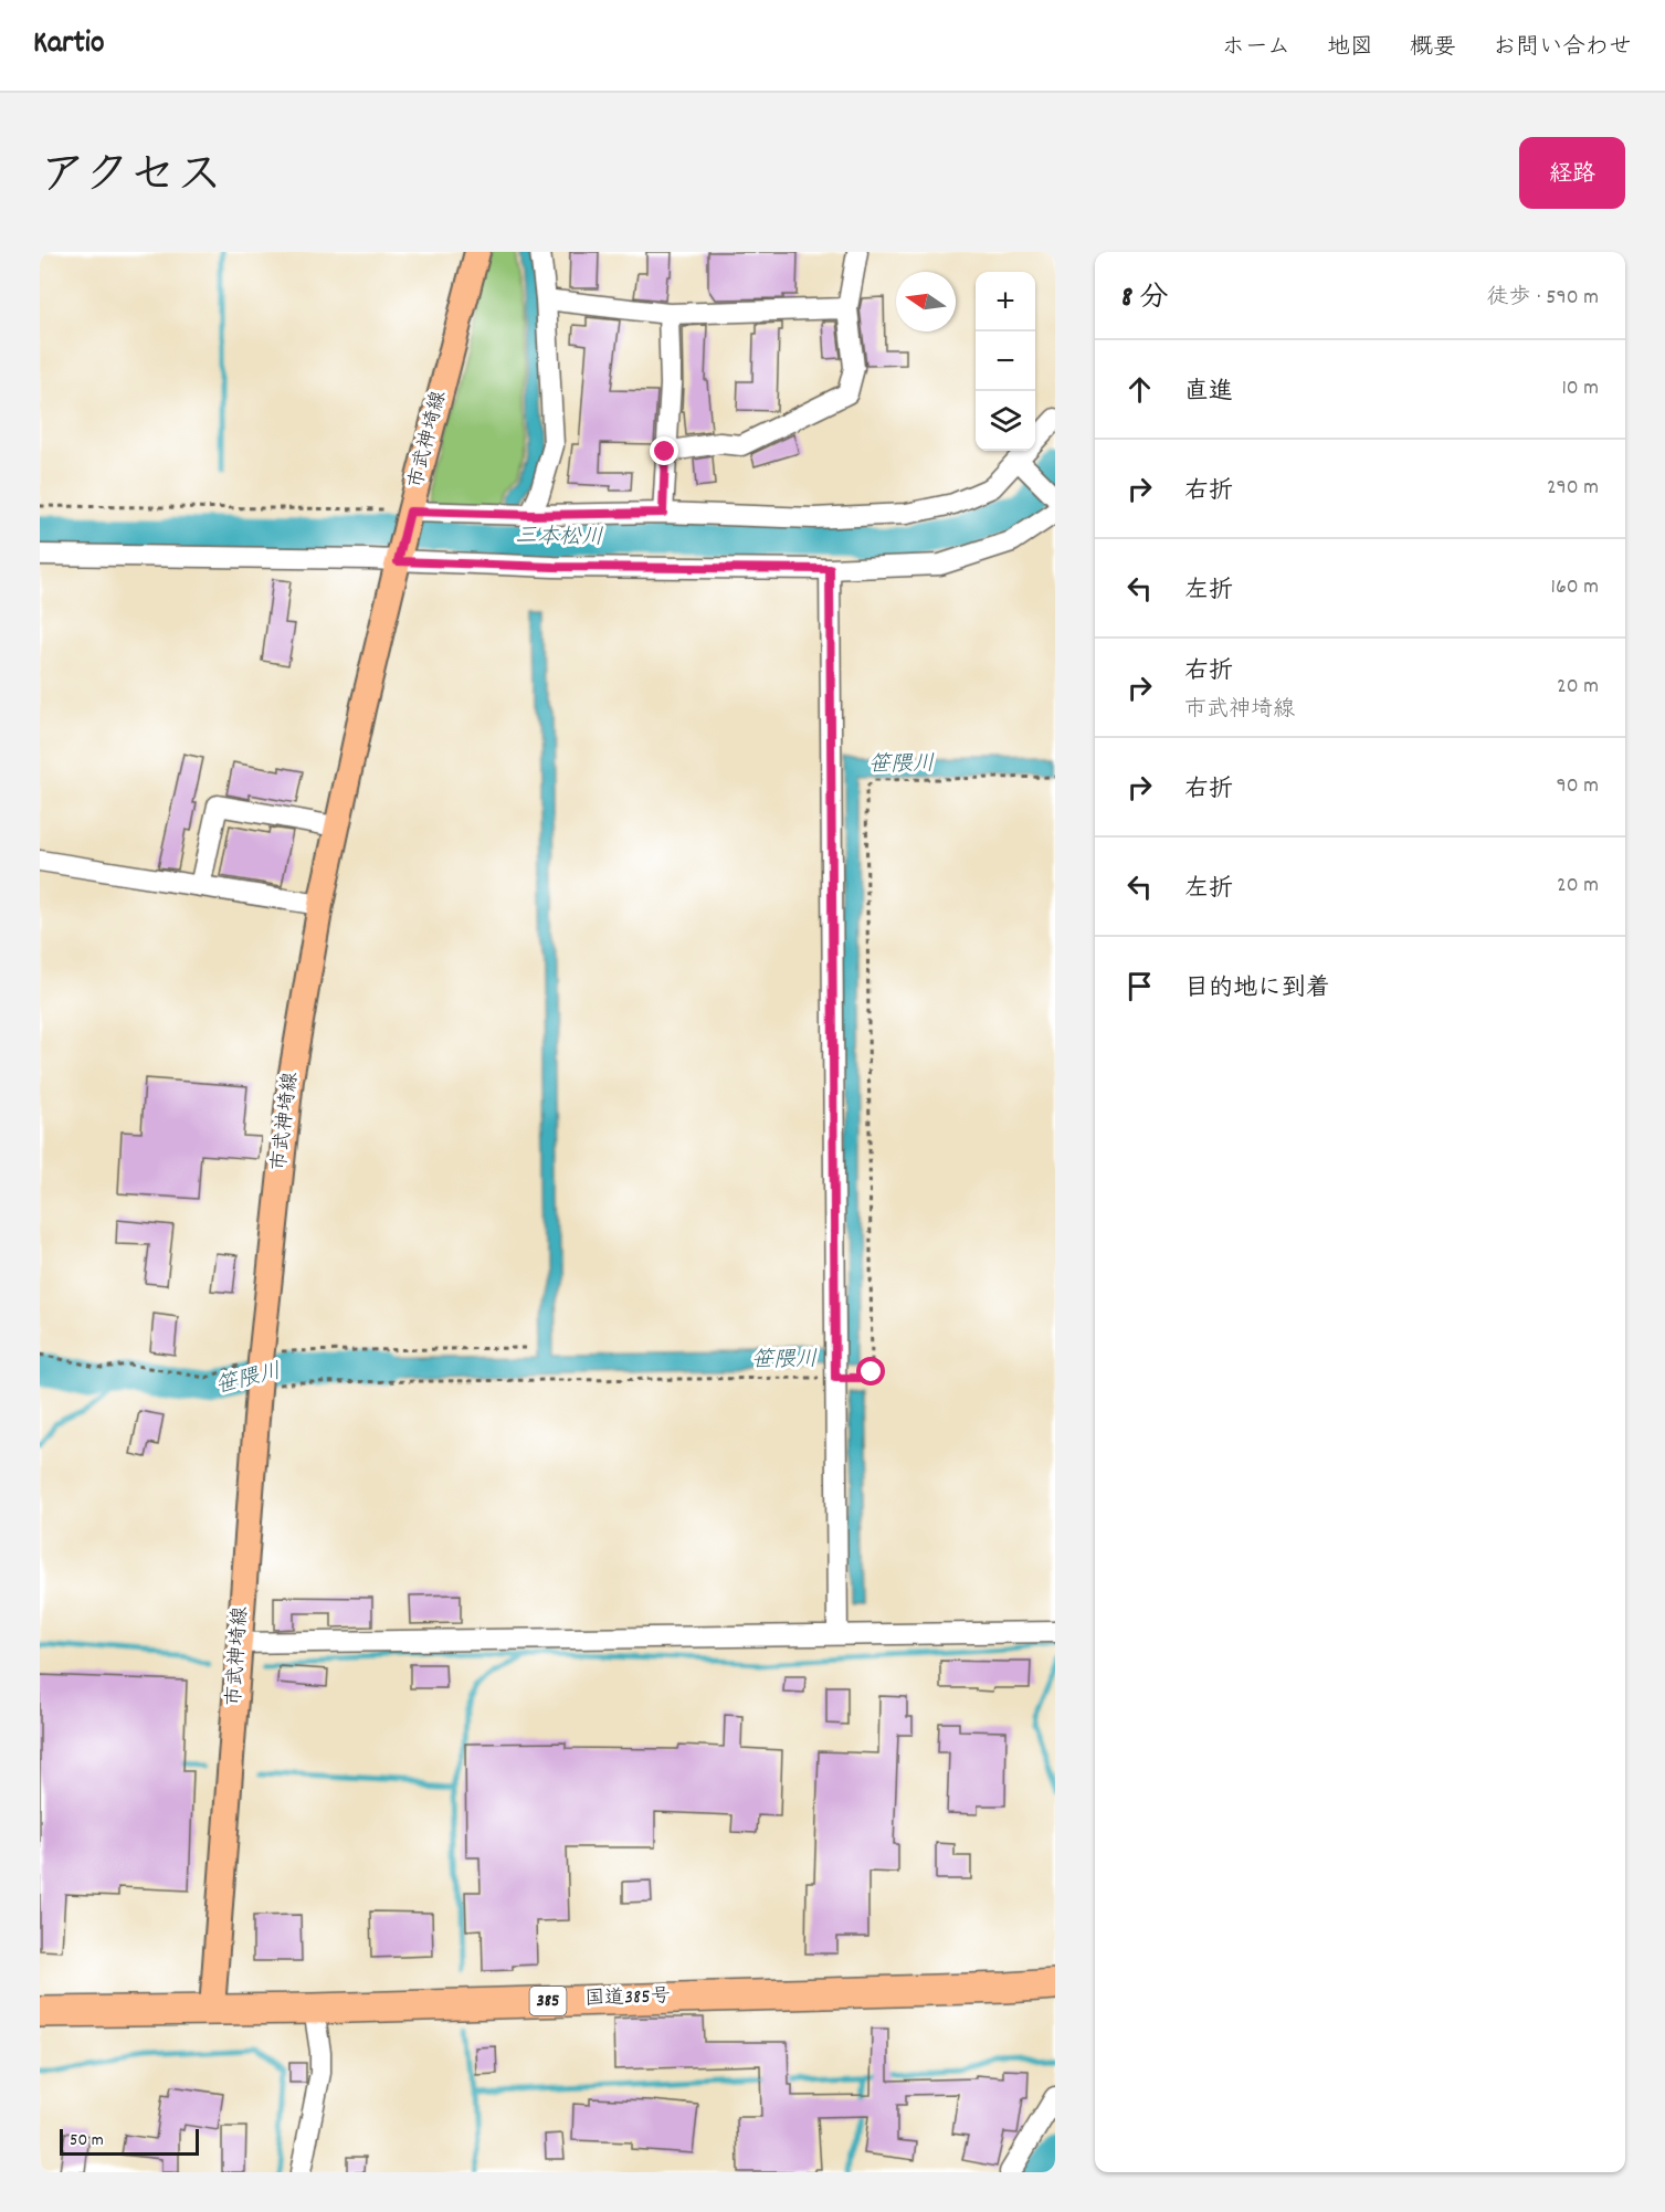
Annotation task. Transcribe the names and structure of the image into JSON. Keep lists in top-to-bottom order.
{
  "streets": {
    "highway": ["国道385号", "385"],
    "main road": ["市武神埼線"]
  },
  "crossings": [
    ["市武神埼線", "国道385号"]
  ],
  "water": ["三本松川", "笹隈川"],
  "scale_bar": "50 m",
  "north": "left",
  "page": {
    "header": "Kartio",
    "nav": [
      "ホーム",
      "地図",
      "概要",
      "お問い合わせ"
    ],
    "title": "アクセス",
    "buttons": "経路",
    "heading": ["8 分", "徒歩 · 590 m"],
    "map_buttons": ["+", "−"],
    "list": [
      ["直進", "10 m"],
      ["右折", "290 m"],
      ["左折", "160 m"],
      ["右折", "市武神埼線", "20 m"],
      ["右折", "90 m"],
      ["左折", "20 m"],
      "目的地に到着"
    ],
    "scale": "50 m"
  }
}
